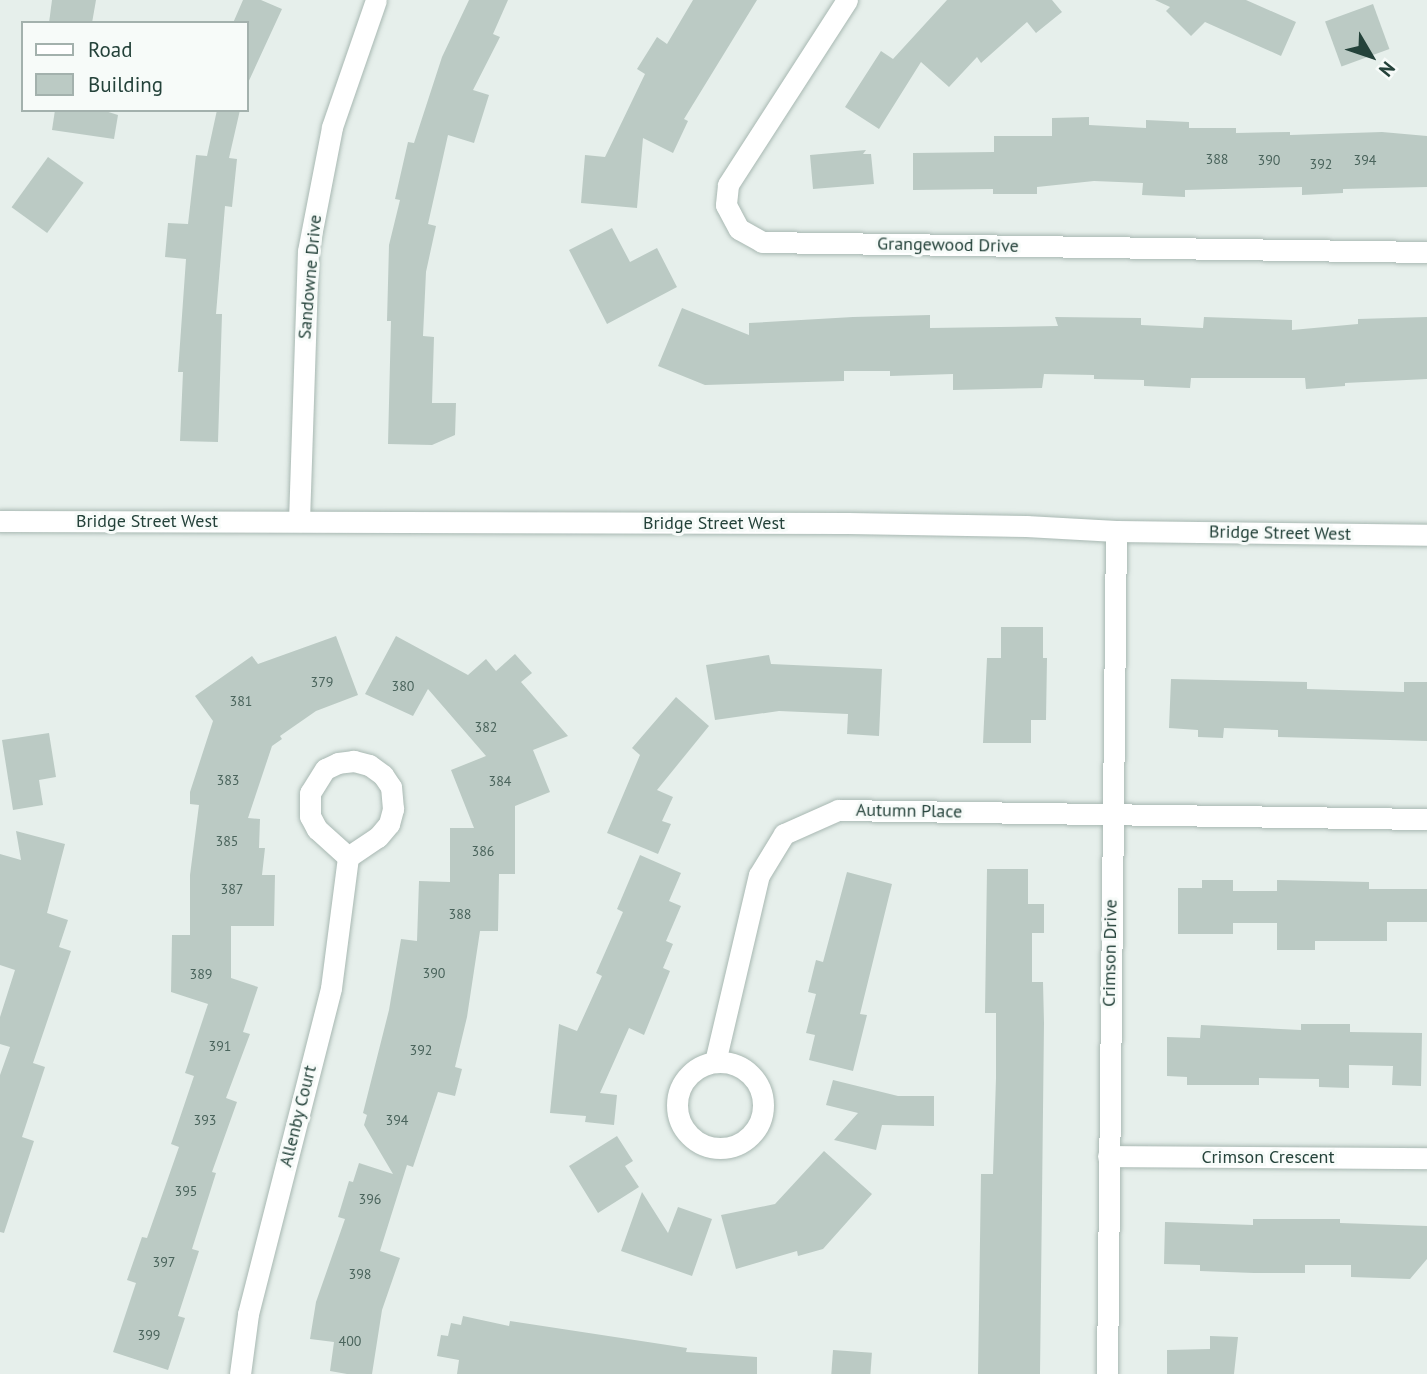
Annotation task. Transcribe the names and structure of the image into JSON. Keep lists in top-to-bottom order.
{
  "streets": {
    "street": [
      "Grangewood Drive",
      "Sandowne Drive",
      "Bridge Street West",
      "Autumn Place",
      "Crimson Drive",
      "Allenby Court",
      "Crimson Crescent"
    ]
  },
  "crossings": [
    ["Sandowne Drive", "Bridge Street West"],
    ["Bridge Street West", "Crimson Drive"],
    ["Autumn Place", "Crimson Drive"],
    ["Crimson Drive", "Crimson Crescent"]
  ],
  "house_numbers": [
    "388",
    "390",
    "394",
    "392",
    "379",
    "380",
    "381",
    "382",
    "383",
    "384",
    "385",
    "386",
    "387",
    "388",
    "390",
    "389",
    "391",
    "392",
    "393",
    "394",
    "395",
    "396",
    "397",
    "398",
    "399",
    "400"
  ],
  "legend": ["Road", "Building"],
  "north": "bottom right"
}
